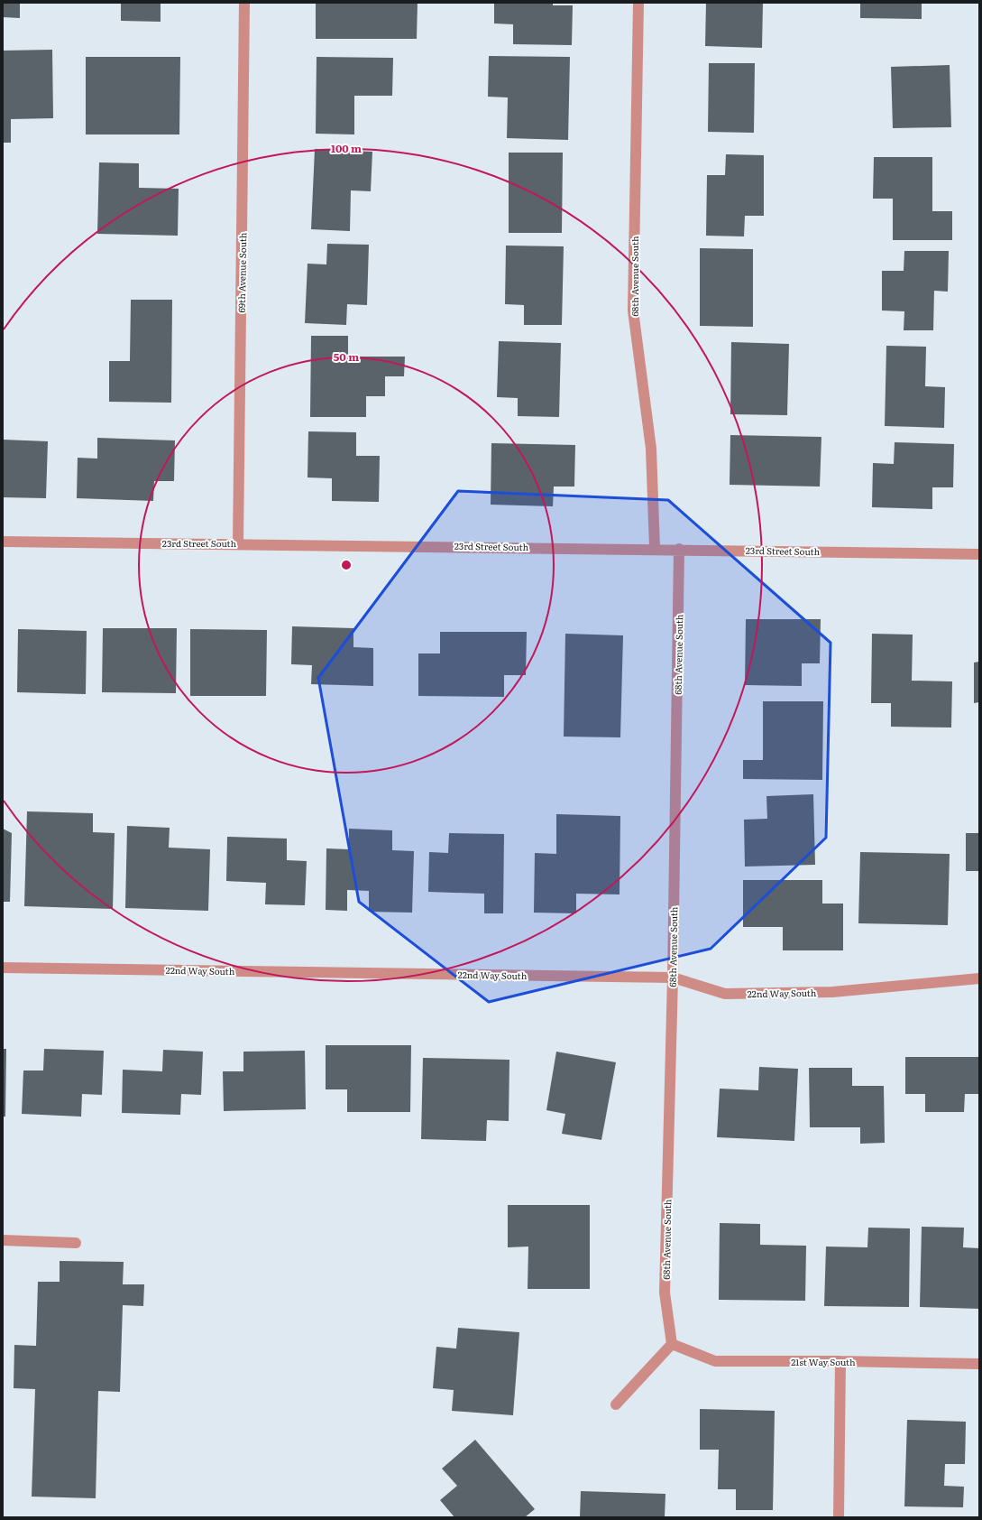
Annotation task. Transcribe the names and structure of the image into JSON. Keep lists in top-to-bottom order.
{
  "streets": {
    "street": [
      "69th Avenue South",
      "68th Avenue South",
      "23rd Street South",
      "22nd Way South",
      "21st Way South"
    ]
  },
  "crossings": [
    ["69th Avenue South", "23rd Street South"],
    ["68th Avenue South", "23rd Street South"],
    ["68th Avenue South", "22nd Way South"],
    ["68th Avenue South", "21st Way South"]
  ],
  "rings": ["100 m", "50 m"]
}
